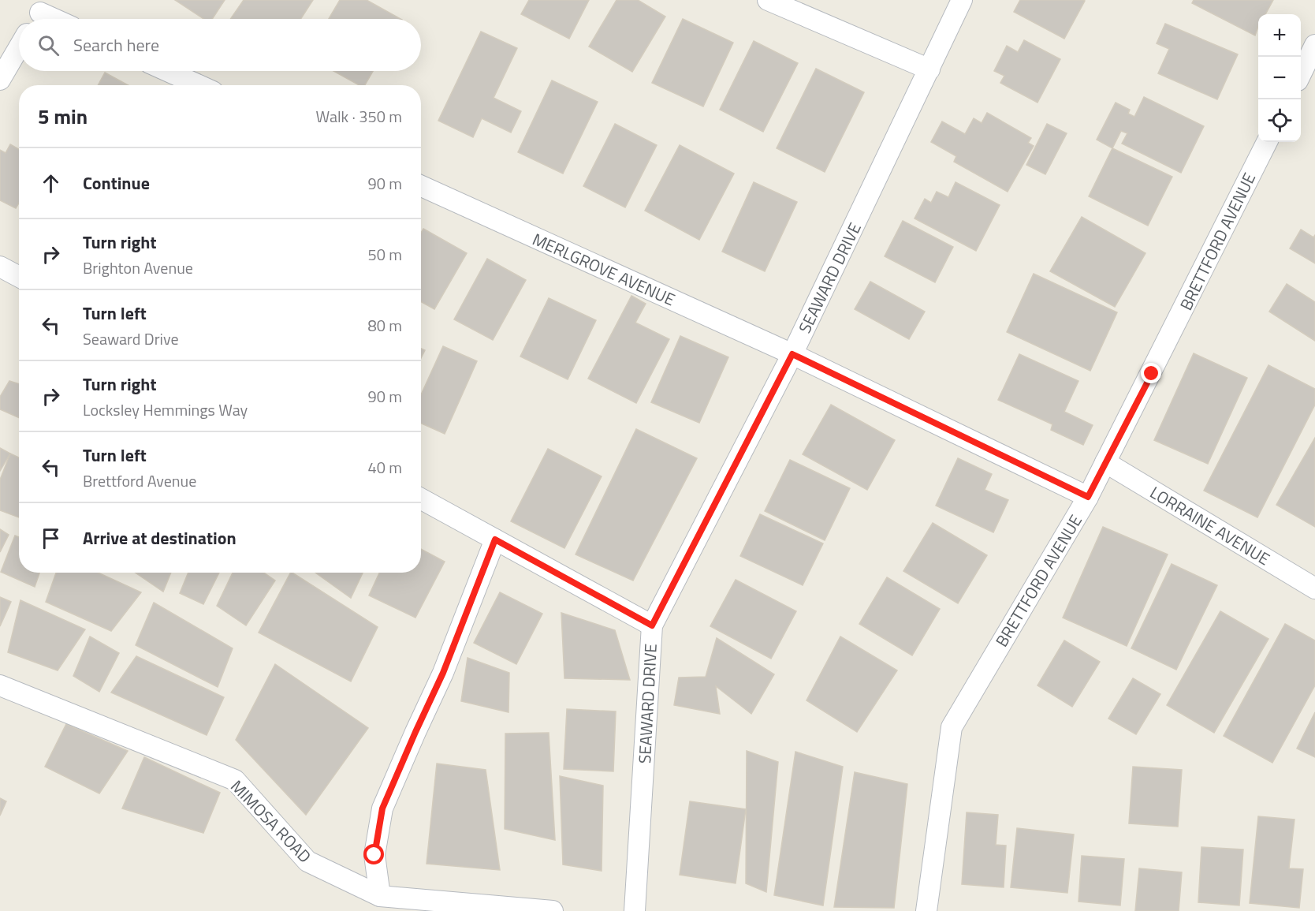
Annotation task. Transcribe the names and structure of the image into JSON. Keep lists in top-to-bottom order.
{
  "streets": {
    "street": [
      "BRETTFORD AVENUE",
      "MERLGROVE AVENUE",
      "SEAWARD DRIVE",
      "LORRAINE AVENUE",
      "MIMOSA ROAD"
    ]
  },
  "crossings": [
    ["BRETTFORD AVENUE", "MERLGROVE AVENUE"],
    ["BRETTFORD AVENUE", "LORRAINE AVENUE"],
    ["MERLGROVE AVENUE", "SEAWARD DRIVE"]
  ],
  "page": {
    "map_buttons": ["+", "−"],
    "search": "Search here",
    "heading": ["5 min", "Walk · 350 m"],
    "list": [
      ["Continue", "90 m"],
      ["Turn right", "Brighton Avenue", "50 m"],
      ["Turn left", "Seaward Drive", "80 m"],
      ["Turn right", "Locksley Hemmings Way", "90 m"],
      ["Turn left", "Brettford Avenue", "40 m"],
      "Arrive at destination"
    ]
  }
}
